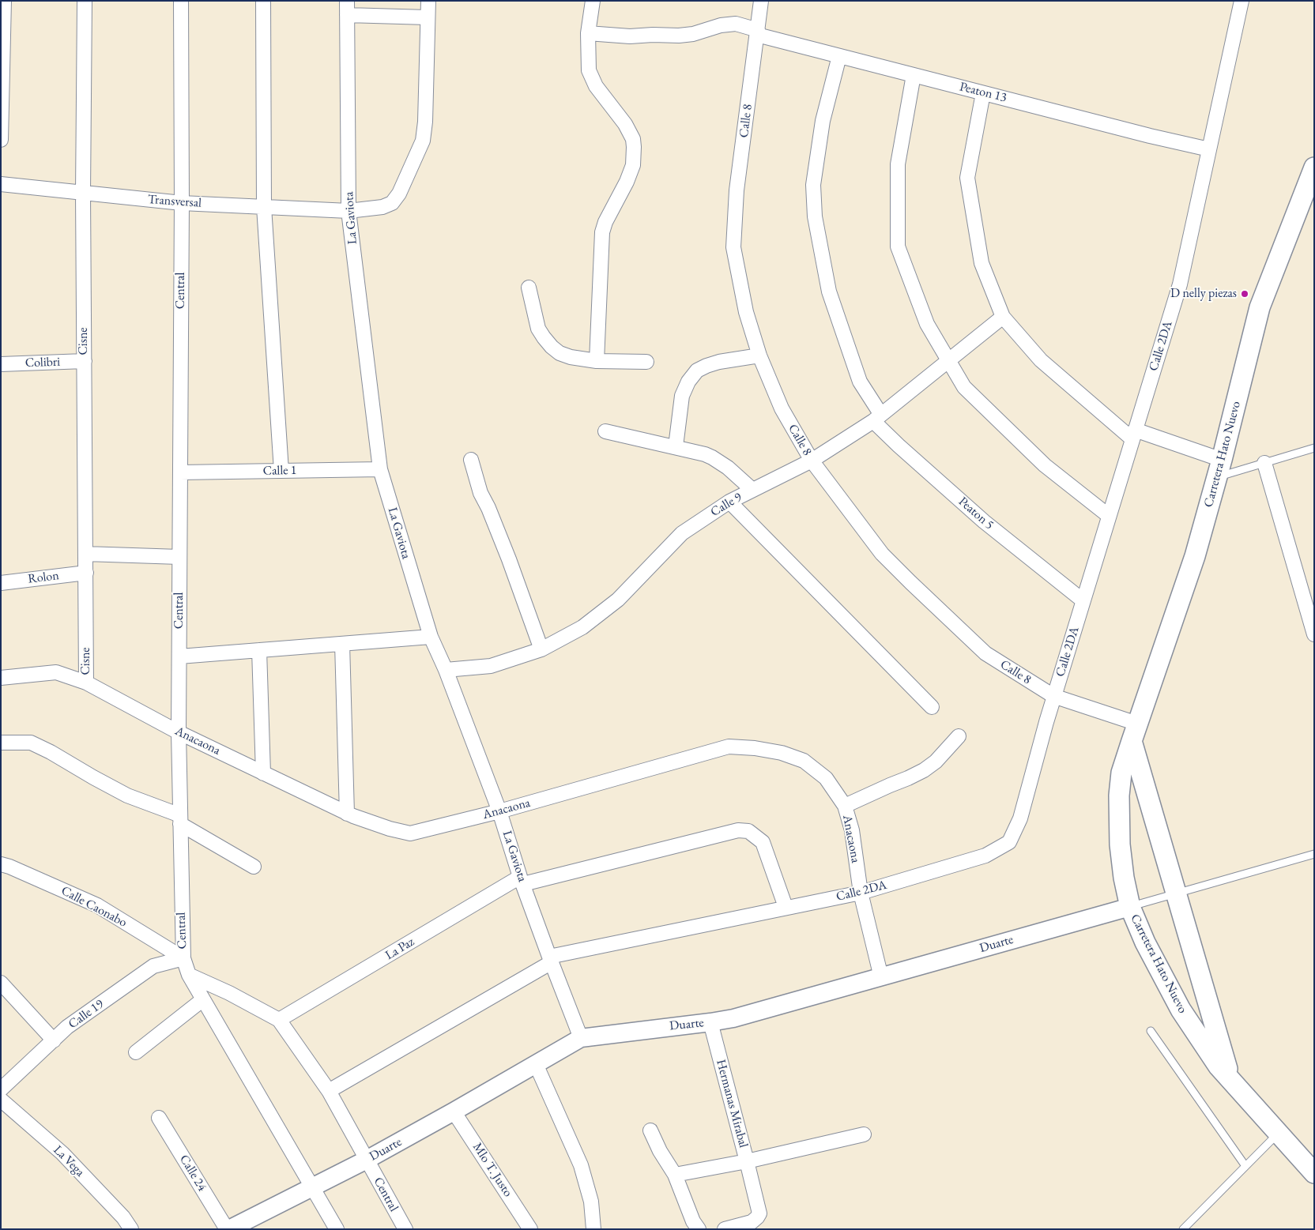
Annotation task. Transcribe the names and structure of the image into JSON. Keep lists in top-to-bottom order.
{
  "streets": {
    "main road": ["Carretera Hato Nuevo"],
    "street": [
      "Peaton 13",
      "Calle 8",
      "Transversal",
      "La Gaviota",
      "Central",
      "Cisne",
      "Calle 2DA",
      "Colibri",
      "Calle 1",
      "Calle 9",
      "Peaton 5",
      "Rolon",
      "Anacaona",
      "Calle Caonabo",
      "Duarte",
      "La Paz",
      "Calle 19",
      "Hermanas Mirabal",
      "La Vega",
      "Mlo T. Justo",
      "Calle 24"
    ]
  },
  "crossings": [
    ["Peaton 13", "Calle 8"],
    ["Peaton 13", "Calle 2DA"],
    ["Peaton 13", "Peaton 5"],
    ["Calle 8", "Calle 2DA"],
    ["Calle 8", "Carretera Hato Nuevo"],
    ["Calle 8", "Calle 9"],
    ["Transversal", "La Gaviota"],
    ["Transversal", "Central"],
    ["Transversal", "Cisne"],
    ["La Gaviota", "Calle 2DA"],
    ["La Gaviota", "Calle 1"],
    ["La Gaviota", "Calle 9"],
    ["La Gaviota", "Anacaona"],
    ["La Gaviota", "Duarte"],
    ["La Gaviota", "La Paz"],
    ["Central", "Calle 2DA"],
    ["Central", "Calle 1"],
    ["Central", "Anacaona"],
    ["Central", "Calle Caonabo"],
    ["Central", "Duarte"],
    ["Central", "La Paz"],
    ["Central", "Calle 19"],
    ["Cisne", "Colibri"],
    ["Cisne", "Rolon"],
    ["Cisne", "Anacaona"],
    ["Calle 2DA", "Peaton 5"],
    ["Calle 2DA", "Anacaona"],
    ["Calle 2DA", "La Paz"],
    ["Carretera Hato Nuevo", "Duarte"],
    ["Calle 9", "Peaton 5"],
    ["Anacaona", "Duarte"],
    ["Calle Caonabo", "Calle 19"],
    ["Duarte", "Hermanas Mirabal"],
    ["Duarte", "Mlo T. Justo"],
    ["Duarte", "Calle 24"]
  ],
  "places": ["D nelly piezas"]
}
